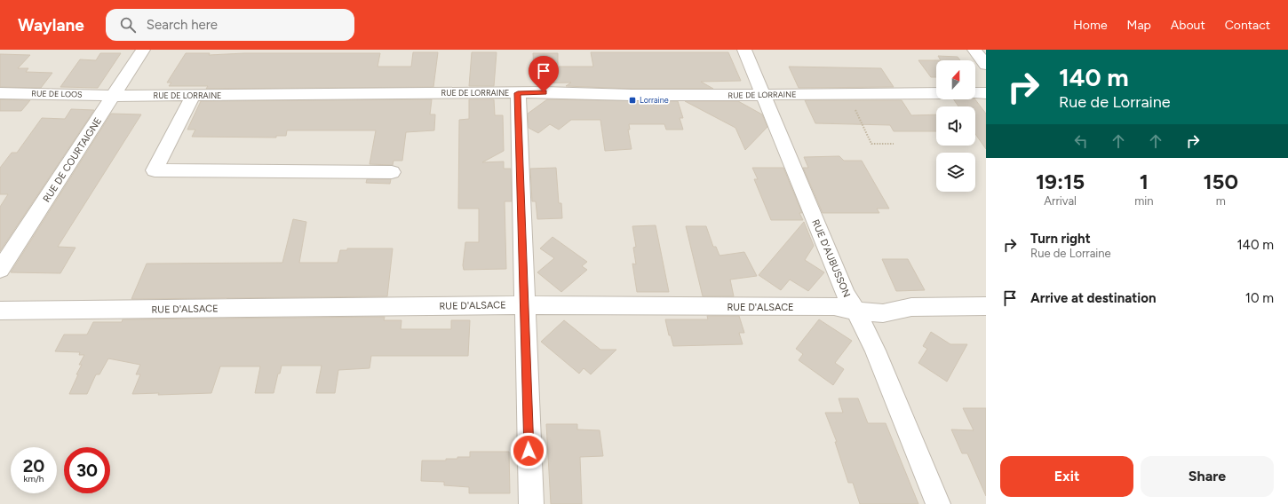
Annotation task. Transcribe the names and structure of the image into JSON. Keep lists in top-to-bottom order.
{
  "streets": {
    "street": [
      "RUE DE LORRAINE",
      "RUE DE LOOS",
      "RUE DE COURTAIGNE",
      "RUE D'AUBUSSON",
      "RUE D'ALSACE"
    ]
  },
  "crossings": [
    ["RUE DE LORRAINE", "RUE DE LOOS"],
    ["RUE DE LORRAINE", "RUE DE COURTAIGNE"],
    ["RUE DE LORRAINE", "RUE D'AUBUSSON"],
    ["RUE DE LOOS", "RUE DE COURTAIGNE"],
    ["RUE D'AUBUSSON", "RUE D'ALSACE"]
  ],
  "places": {
    "transit": ["Lorraine"]
  },
  "north": "top",
  "page": {
    "header": "Waylane",
    "search": "Search here",
    "nav": [
      "Home",
      "Map",
      "About",
      "Contact"
    ],
    "turn": ["140 m", "Rue de Lorraine"],
    "eta": [
      "19:15",
      "Arrival",
      "1",
      "min",
      "150",
      "m"
    ],
    "list": [
      {
        "name": "Turn right",
        "note": "Rue de Lorraine",
        "value": "140 m"
      },
      {
        "name": "Arrive at destination",
        "value": "10 m"
      }
    ],
    "speed": "20 km/h",
    "limit": "30",
    "buttons": ["Exit", "Share"]
  }
}
